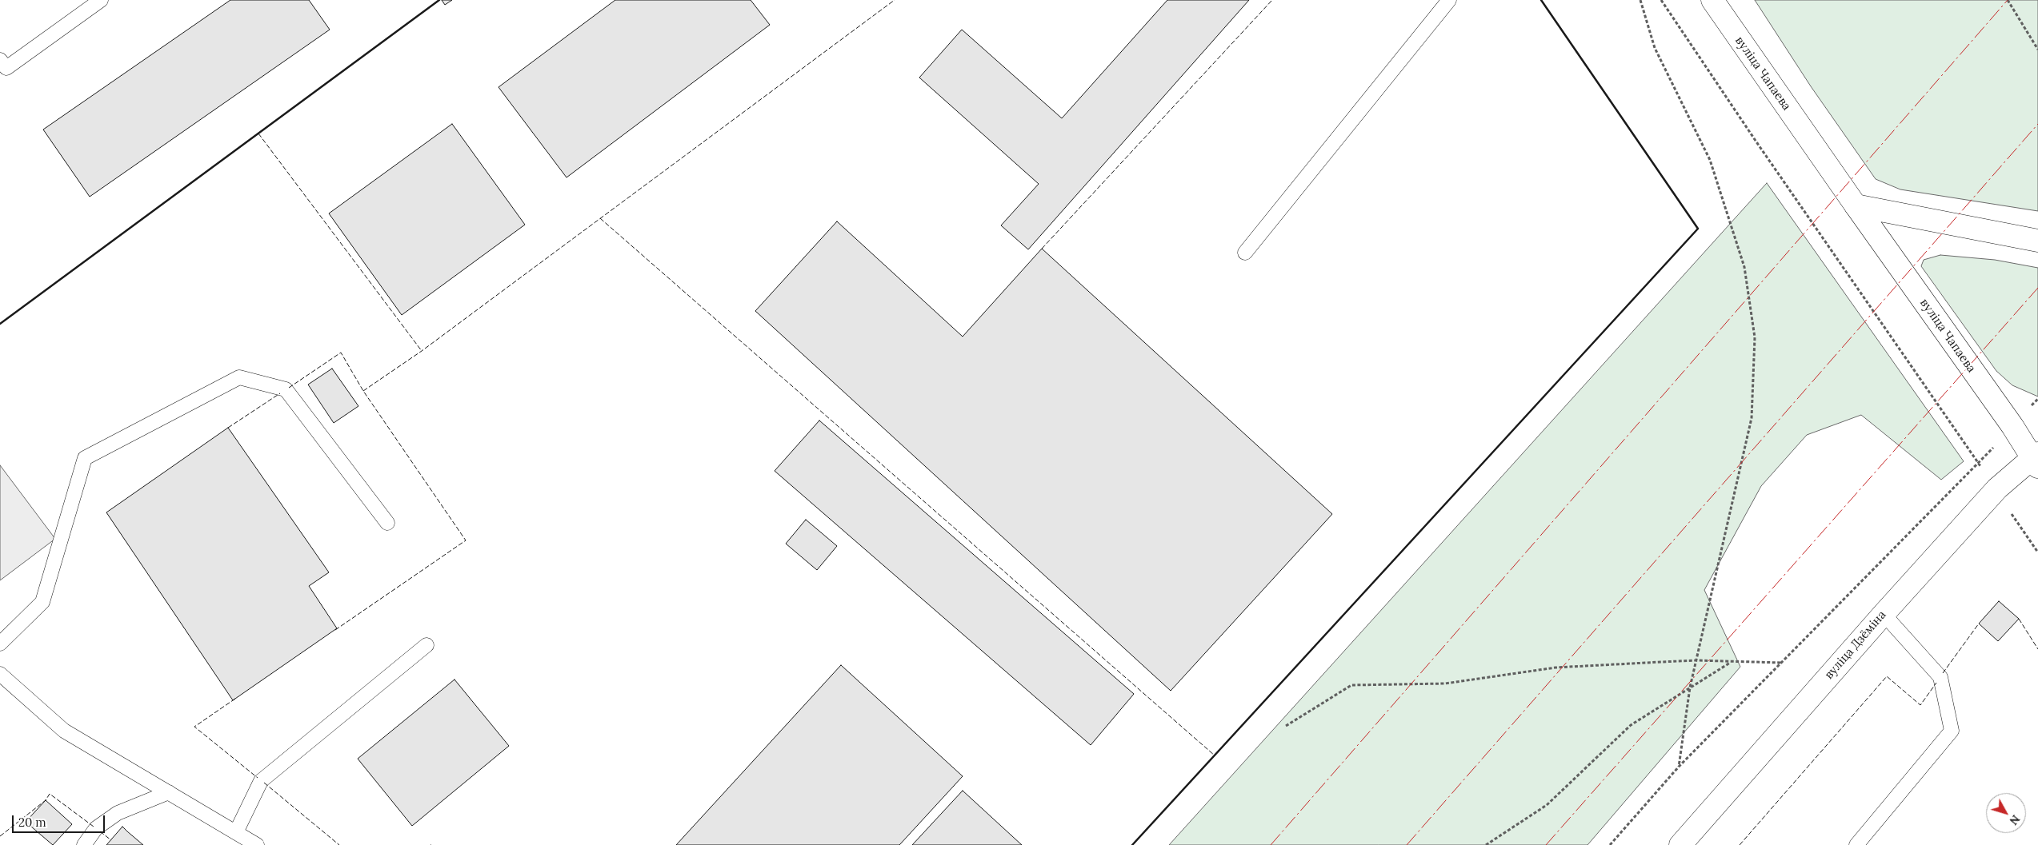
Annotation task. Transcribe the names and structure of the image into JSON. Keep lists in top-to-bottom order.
{
  "streets": {
    "main road": ["вуліца Чапаева", "вуліца Дзёміна"]
  },
  "crossings": [
    ["вуліца Чапаева", "вуліца Дзёміна"]
  ],
  "scale_bar": "20 m",
  "north": "bottom right"
}
